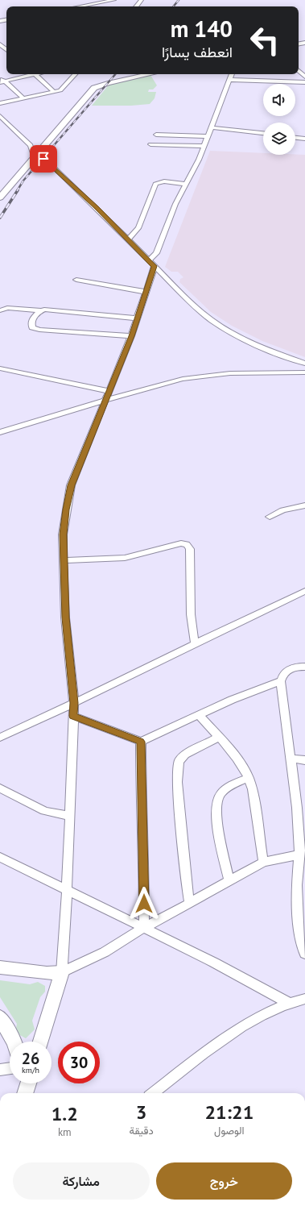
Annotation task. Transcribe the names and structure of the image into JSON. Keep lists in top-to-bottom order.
{
  "page": {
    "turn": ["140 m", "انعطف يسارًا"],
    "speed": "26 km/h",
    "limit": "30",
    "eta": [
      "21:21",
      "الوصول",
      "3",
      "دقيقة",
      "1.2",
      "km"
    ],
    "buttons": ["خروج", "مشاركة"]
  }
}
